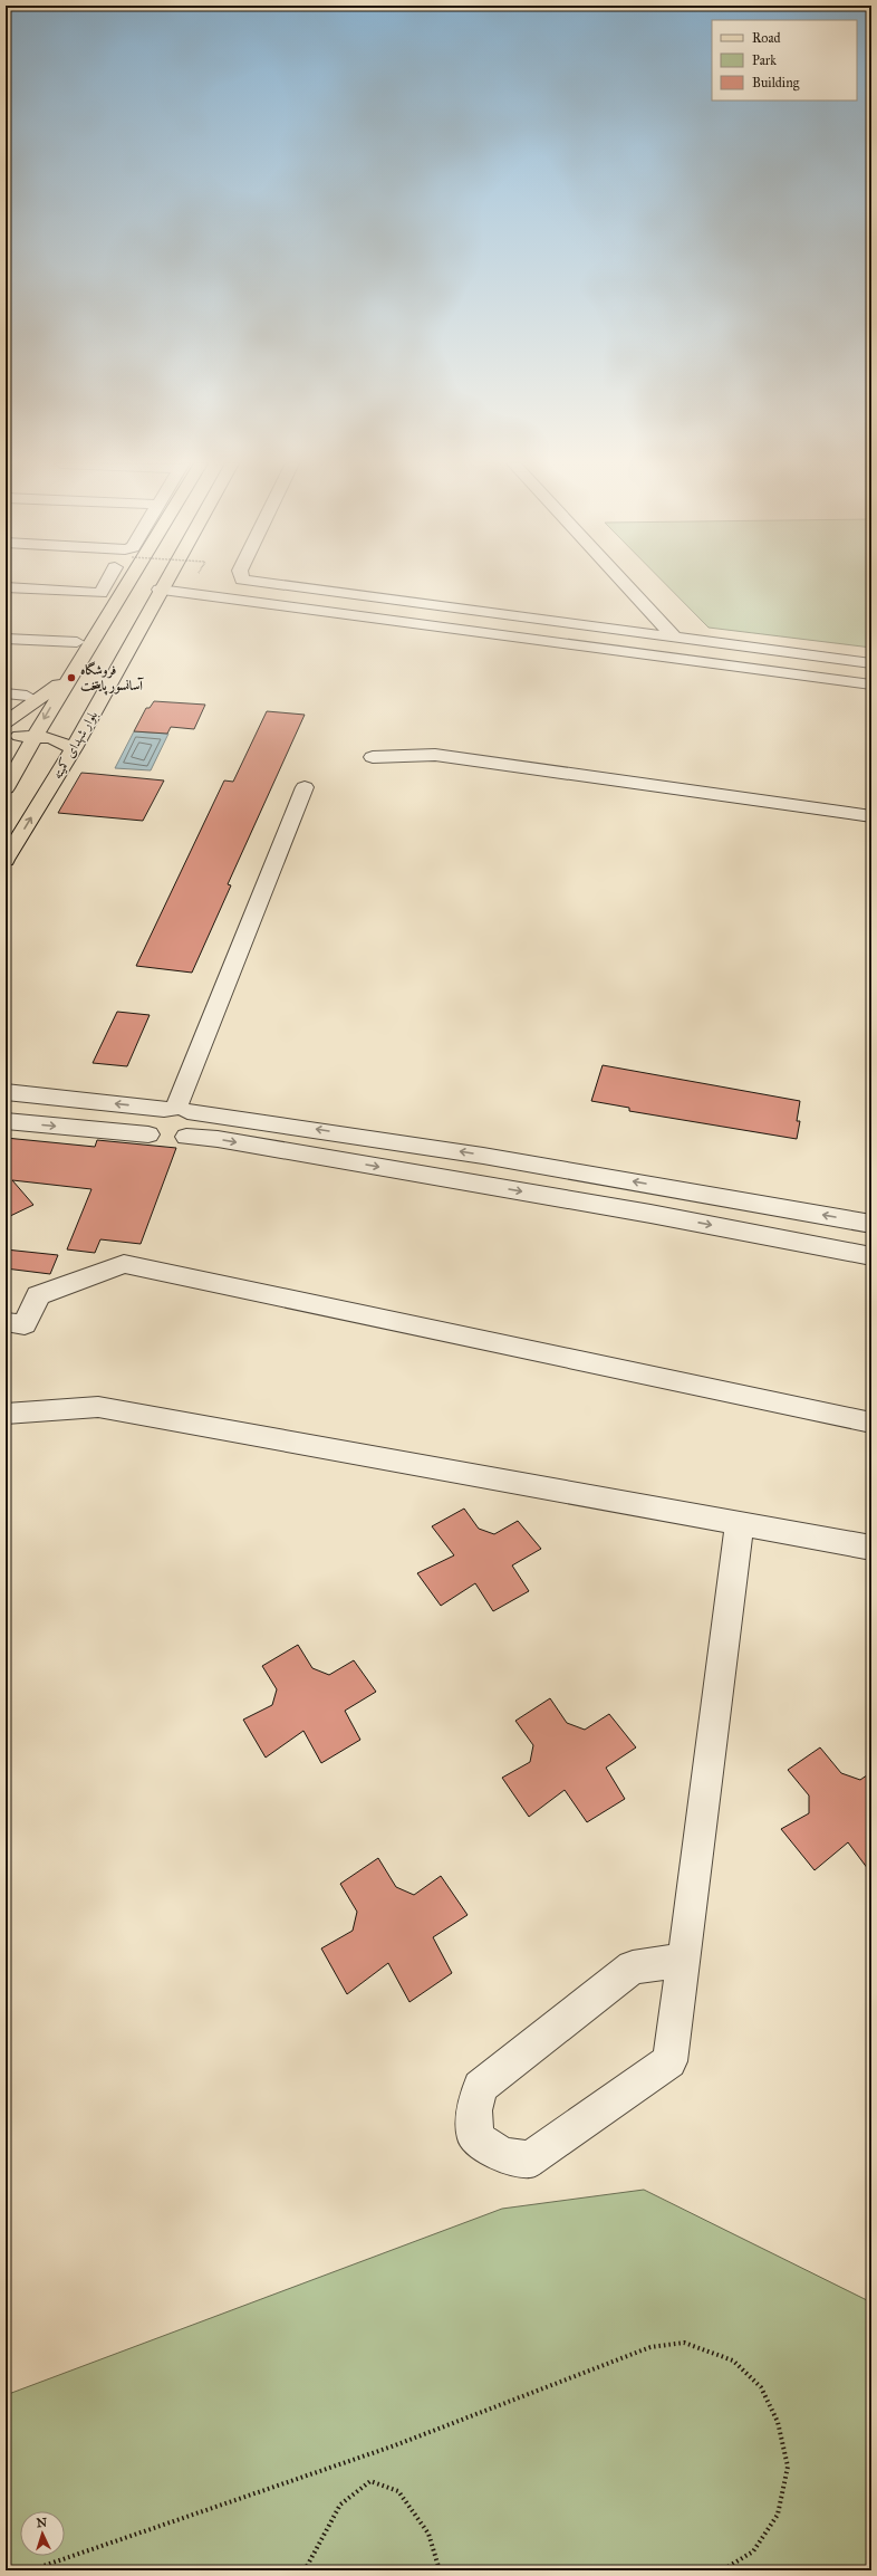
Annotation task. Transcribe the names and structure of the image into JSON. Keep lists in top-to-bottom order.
{
  "streets": {
    "main road": ["بلوار شهدای کمیته"]
  },
  "places": ["فروشگاه آسانسور پایتخت"],
  "legend": ["Road", "Park", "Building"],
  "north": "top"
}
